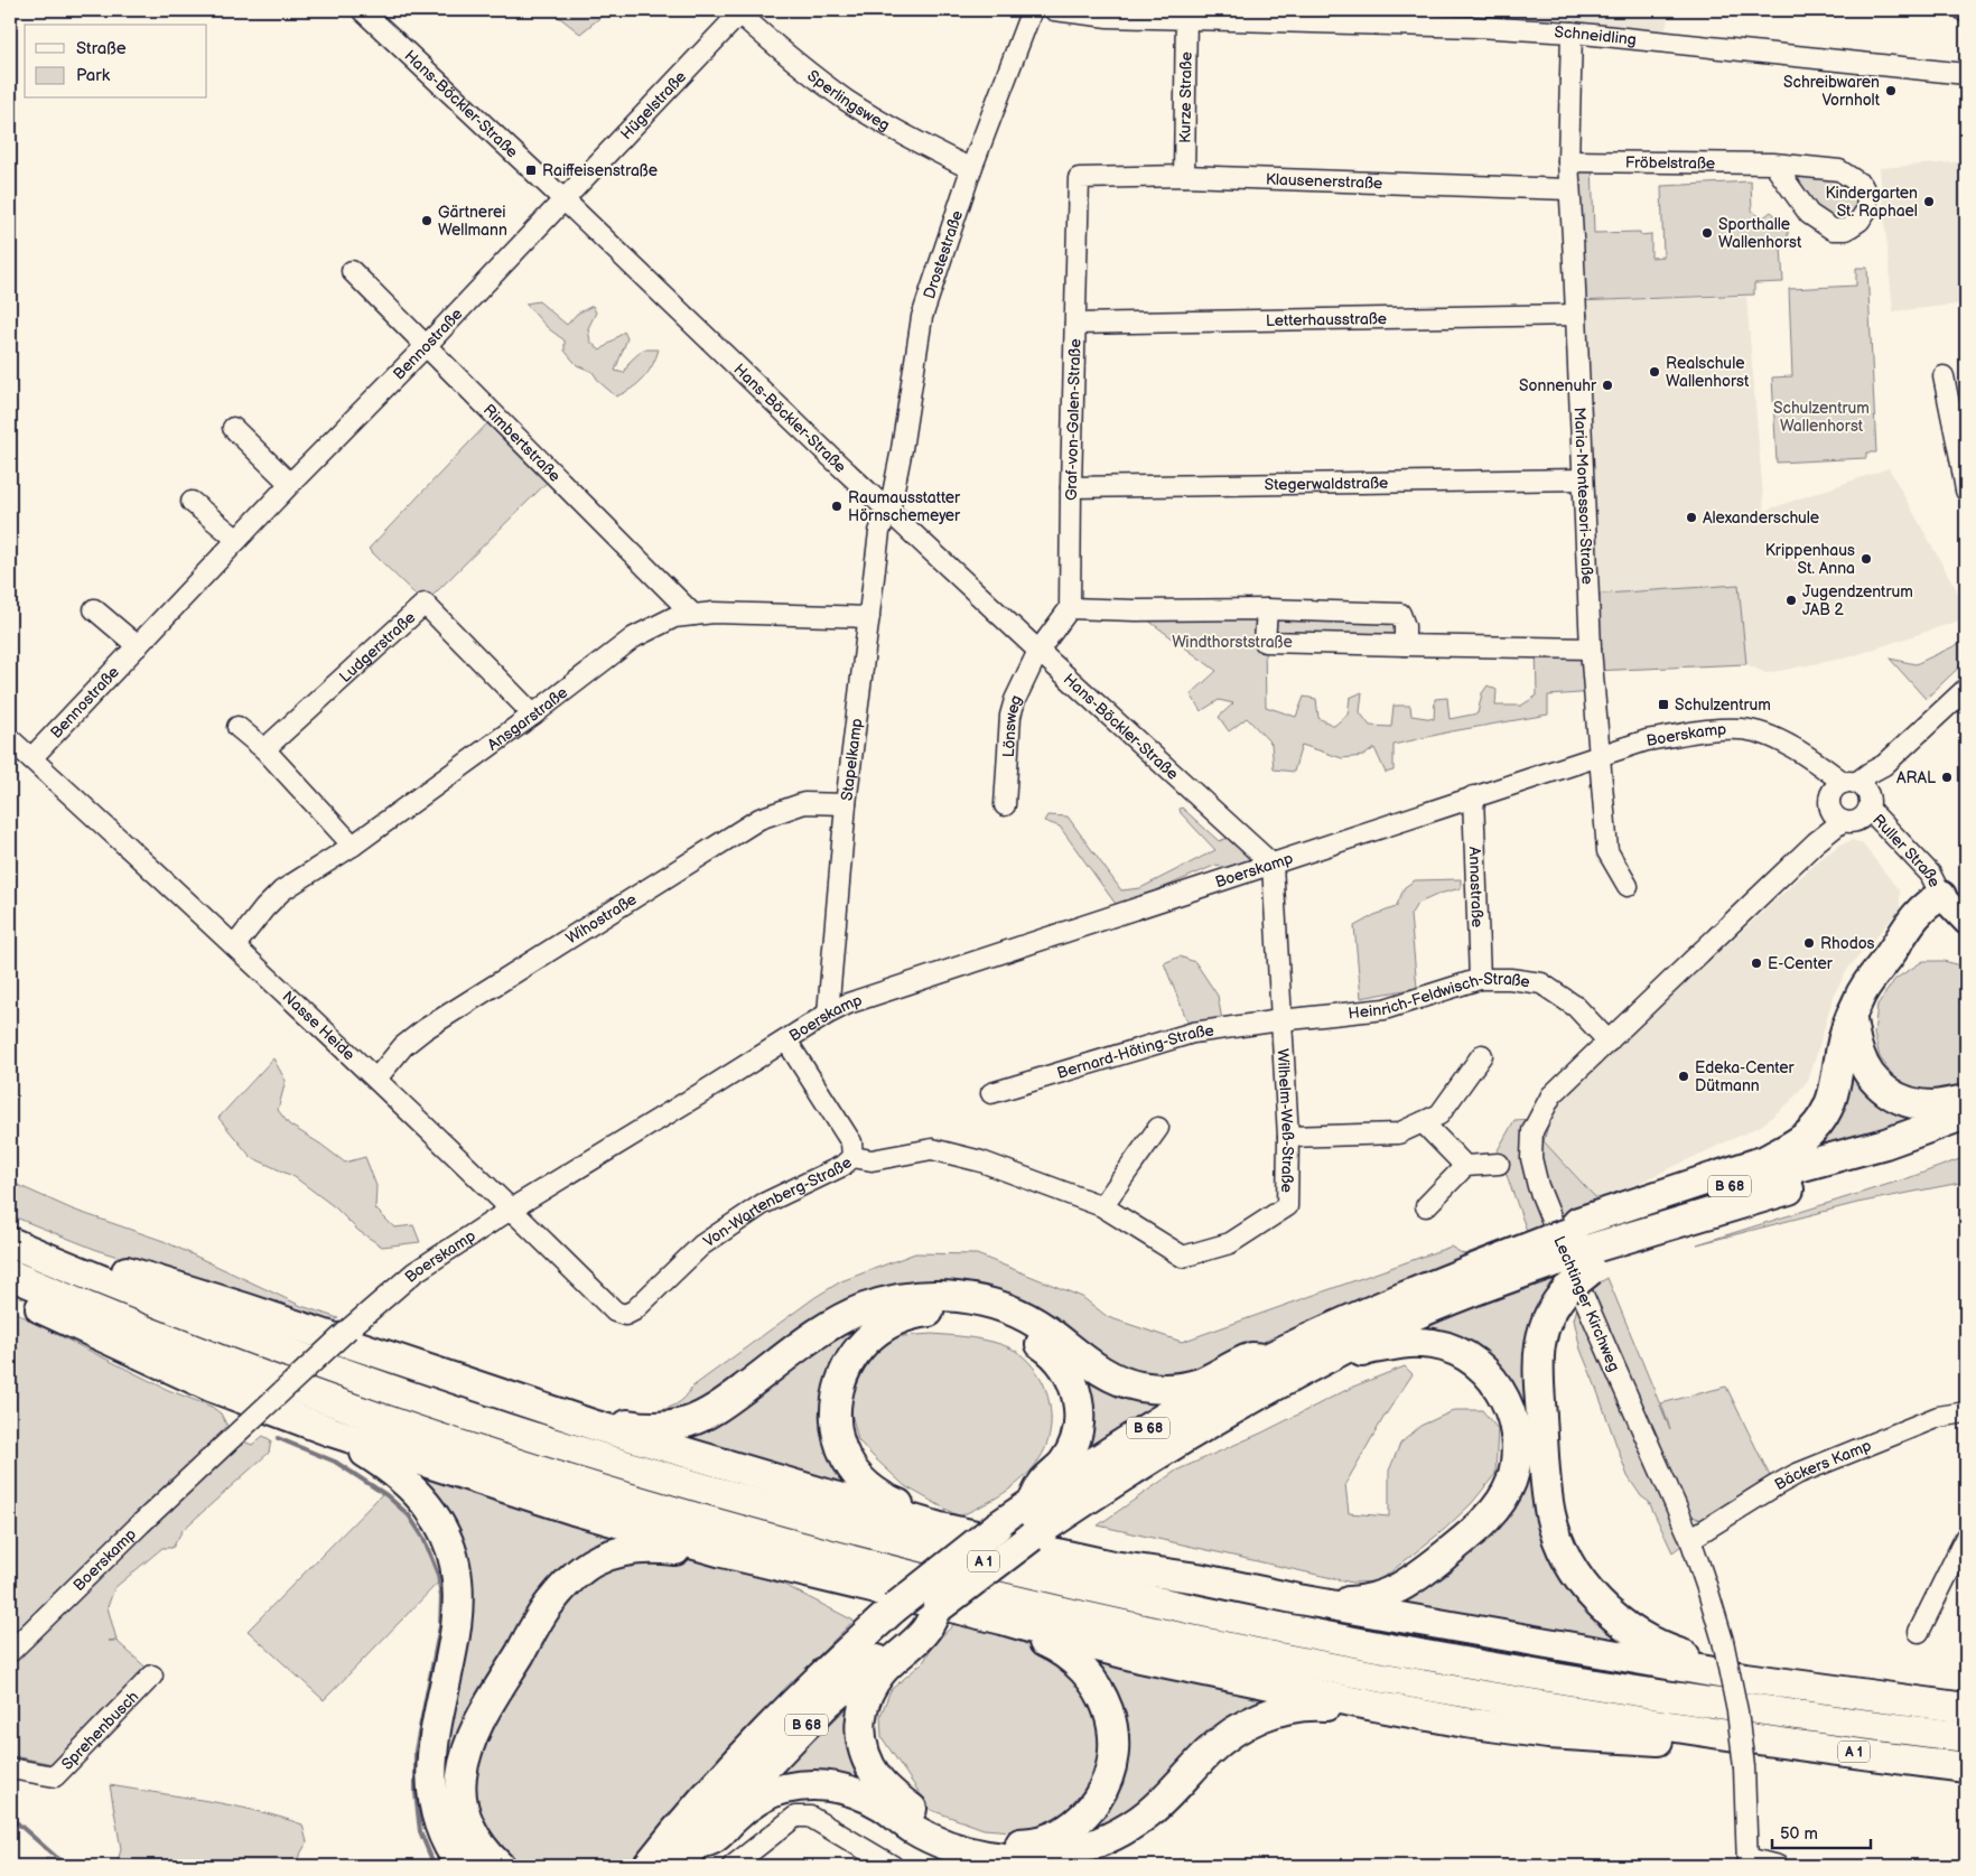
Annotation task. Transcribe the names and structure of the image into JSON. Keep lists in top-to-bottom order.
{
  "streets": {
    "highway": ["B 68", "A 1"],
    "street": [
      "Schneidling",
      "Kurze Straße",
      "Sperlingsweg",
      "Hans-Böckler-Straße",
      "Hügelstraße",
      "Fröbelstraße",
      "Klausenerstraße",
      "Drostestraße",
      "Letterhausstraße",
      "Bennostraße",
      "Graf-von-Galen-Straße",
      "Rimbertstraße",
      "Stegerwaldstraße",
      "Maria-Montessori-Straße",
      "Ludgerstraße",
      "Ansgarstraße",
      "Lönsweg",
      "Boerskamp",
      "Stapelkamp",
      "Ruller Straße",
      "Annastraße",
      "Wihostraße",
      "Heinrich-Feldwisch-Straße",
      "Nasse Heide",
      "Bernard-Höting-Straße",
      "Wilhelm-Weß-Straße",
      "Von-Wartenberg-Straße",
      "Lechtinger Kirchweg",
      "Bäckers Kamp",
      "Sprehenbusch"
    ]
  },
  "crossings": [
    ["Schneidling", "Kurze Straße"],
    ["Schneidling", "Maria-Montessori-Straße"],
    ["Kurze Straße", "Klausenerstraße"],
    ["Sperlingsweg", "Hügelstraße"],
    ["Sperlingsweg", "Drostestraße"],
    ["Hans-Böckler-Straße", "Hügelstraße"],
    ["Hans-Böckler-Straße", "Drostestraße"],
    ["Hans-Böckler-Straße", "Bennostraße"],
    ["Hans-Böckler-Straße", "Lönsweg"],
    ["Hans-Böckler-Straße", "Boerskamp"],
    ["Hans-Böckler-Straße", "Stapelkamp"],
    ["Hans-Böckler-Straße", "Wilhelm-Weß-Straße"],
    ["Hügelstraße", "Bennostraße"],
    ["Fröbelstraße", "Maria-Montessori-Straße"],
    ["Klausenerstraße", "Graf-von-Galen-Straße"],
    ["Klausenerstraße", "Maria-Montessori-Straße"],
    ["Drostestraße", "Stapelkamp"],
    ["Letterhausstraße", "Graf-von-Galen-Straße"],
    ["Letterhausstraße", "Maria-Montessori-Straße"],
    ["Bennostraße", "Rimbertstraße"],
    ["Bennostraße", "Nasse Heide"],
    ["Graf-von-Galen-Straße", "Stegerwaldstraße"],
    ["Rimbertstraße", "Ansgarstraße"],
    ["Stegerwaldstraße", "Maria-Montessori-Straße"],
    ["Maria-Montessori-Straße", "Boerskamp"],
    ["Ludgerstraße", "Ansgarstraße"],
    ["Ansgarstraße", "Stapelkamp"],
    ["Ansgarstraße", "Nasse Heide"],
    ["Boerskamp", "Stapelkamp"],
    ["Boerskamp", "Ruller Straße"],
    ["Boerskamp", "Annastraße"],
    ["Boerskamp", "Nasse Heide"],
    ["Boerskamp", "Wilhelm-Weß-Straße"],
    ["Boerskamp", "Von-Wartenberg-Straße"],
    ["Boerskamp", "Lechtinger Kirchweg"],
    ["Stapelkamp", "Wihostraße"],
    ["Ruller Straße", "Lechtinger Kirchweg"],
    ["Annastraße", "Heinrich-Feldwisch-Straße"],
    ["Wihostraße", "Nasse Heide"],
    ["Heinrich-Feldwisch-Straße", "Bernard-Höting-Straße"],
    ["Heinrich-Feldwisch-Straße", "Wilhelm-Weß-Straße"],
    ["Heinrich-Feldwisch-Straße", "Lechtinger Kirchweg"],
    ["Nasse Heide", "Von-Wartenberg-Straße"],
    ["Bernard-Höting-Straße", "Wilhelm-Weß-Straße"],
    ["Wilhelm-Weß-Straße", "Von-Wartenberg-Straße"],
    ["Lechtinger Kirchweg", "Bäckers Kamp"]
  ],
  "parks": ["Schulzentrum Wallenhorst", "Windthorststraße"],
  "places": {
    "other": [
      "Schreibwaren Vornholt",
      "Kindergarten St. Raphael",
      "Gärtnerei Wellmann",
      "Sporthalle Wallenhorst",
      "Realschule Wallenhorst",
      "Sonnenuhr",
      "Raumausstatter Hörnschemeyer",
      "Alexanderschule",
      "Krippenhaus St. Anna",
      "Jugendzentrum JAB 2",
      "ARAL",
      "Rhodos",
      "E-Center",
      "Edeka-Center Dütmann"
    ],
    "transit": ["Raiffeisenstraße", "Schulzentrum"]
  },
  "legend": ["Straße", "Park"],
  "scale_bar": "50 m"
}
